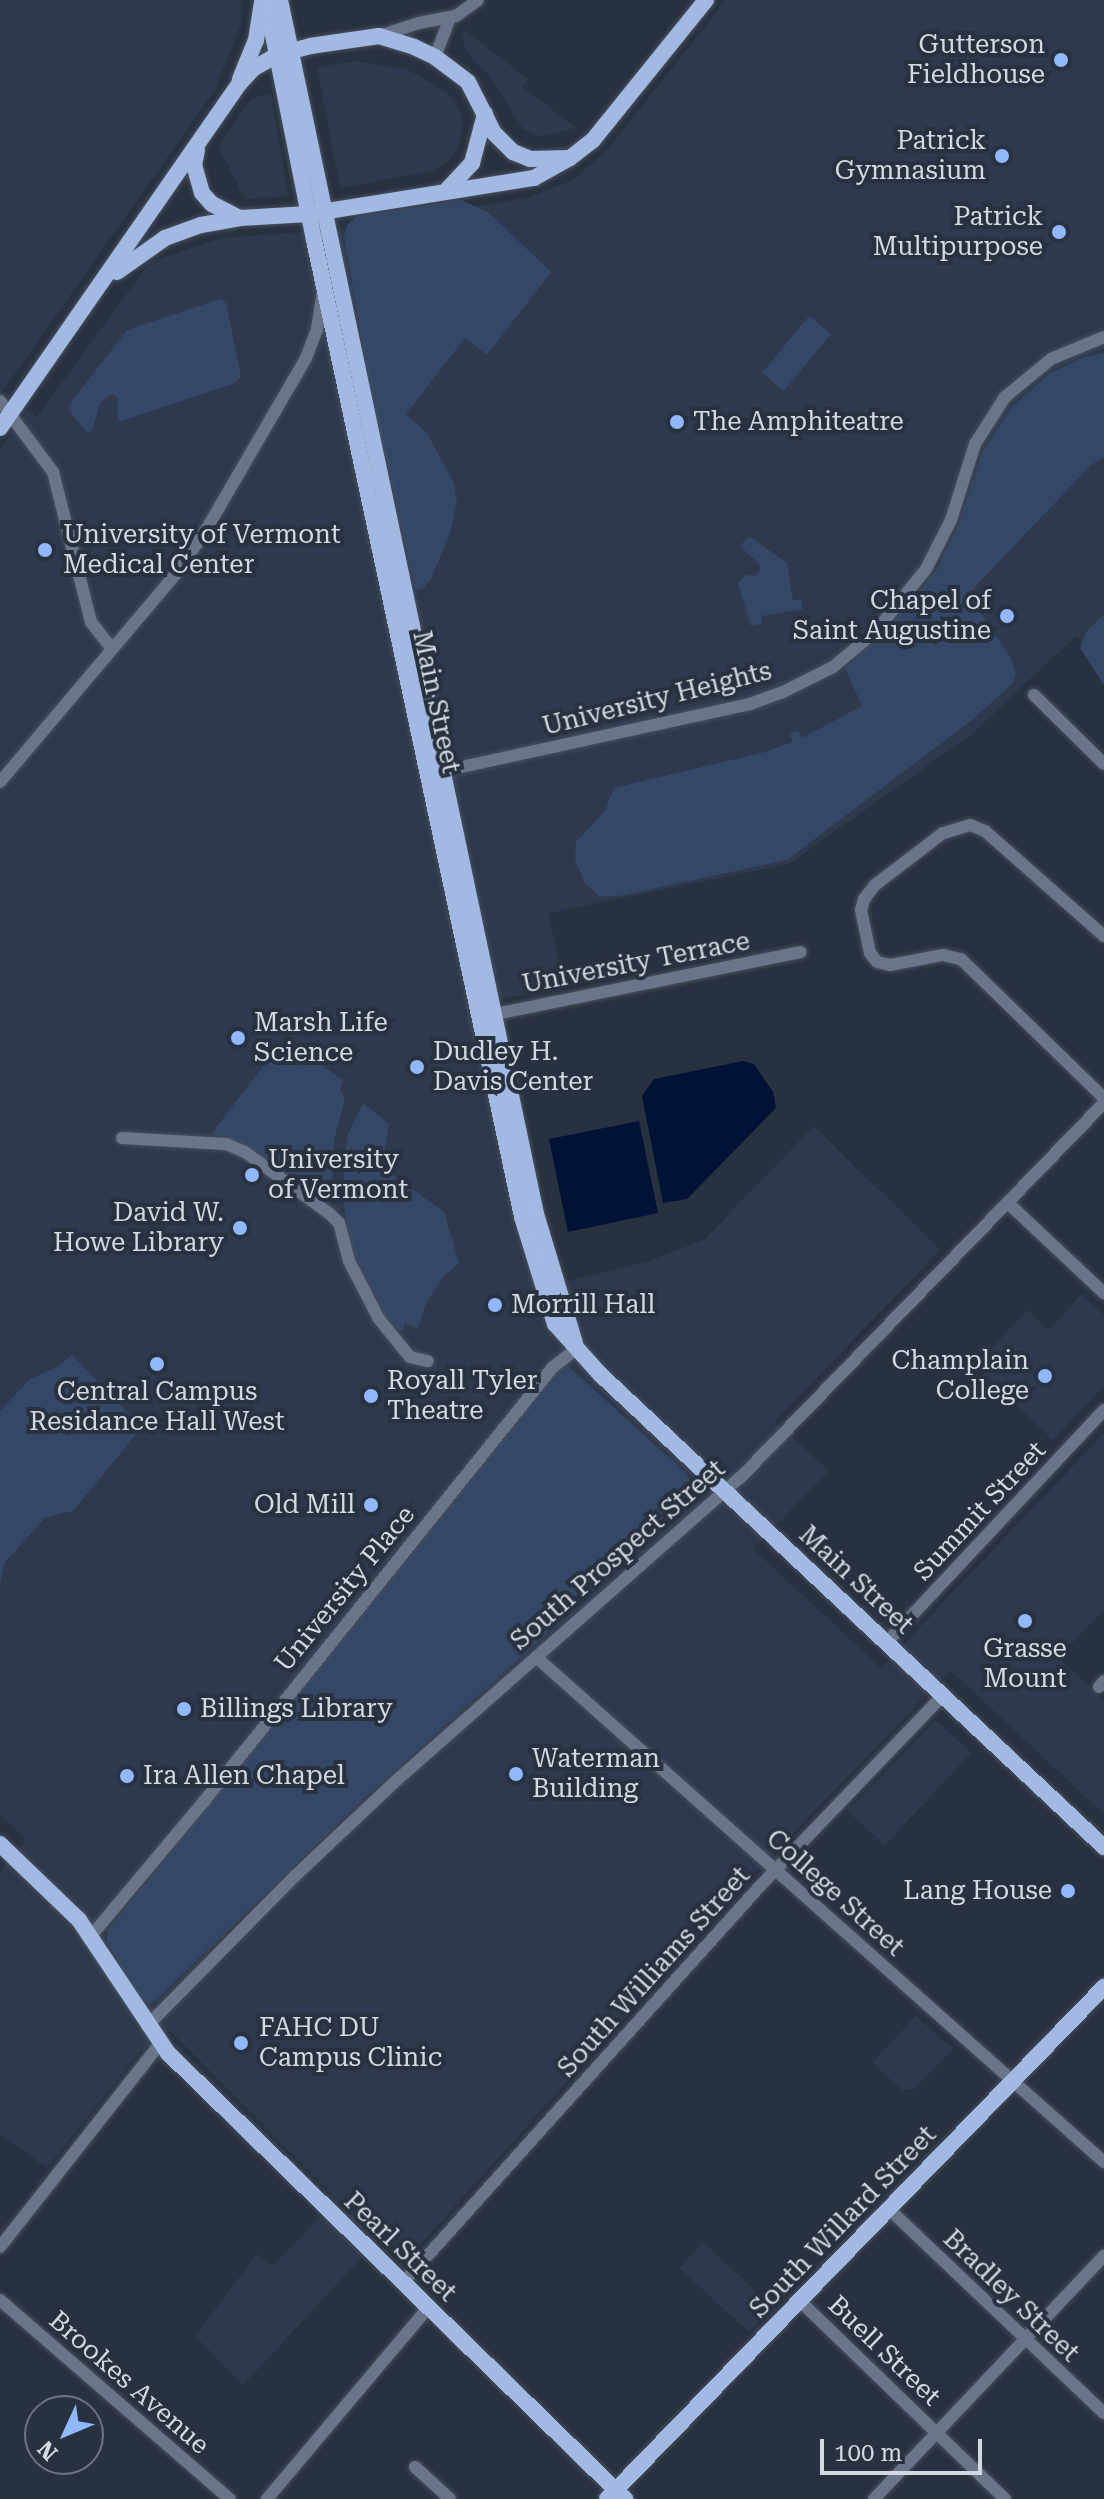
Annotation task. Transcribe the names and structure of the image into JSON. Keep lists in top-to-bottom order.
{
  "streets": {
    "main road": ["Main Street", "South Willard Street", "Pearl Street"],
    "street": [
      "University Heights",
      "University Terrace",
      "Summit Street",
      "South Prospect Street",
      "University Place",
      "College Street",
      "South Williams Street",
      "Bradley Street",
      "Buell Street",
      "Brookes Avenue"
    ]
  },
  "crossings": [
    ["University Heights", "Main Street"],
    ["Main Street", "University Terrace"],
    ["Main Street", "Summit Street"],
    ["Main Street", "South Prospect Street"],
    ["Main Street", "University Place"],
    ["Main Street", "South Williams Street"],
    ["South Prospect Street", "College Street"],
    ["South Prospect Street", "Pearl Street"],
    ["University Place", "Pearl Street"],
    ["College Street", "South Williams Street"],
    ["College Street", "South Willard Street"],
    ["South Williams Street", "Pearl Street"],
    ["South Willard Street", "Pearl Street"],
    ["South Willard Street", "Bradley Street"],
    ["South Willard Street", "Buell Street"]
  ],
  "places": [
    "Gutterson Fieldhouse",
    "Patrick Gymnasium",
    "Patrick Multipurpose",
    "The Amphiteatre",
    "University of Vermont Medical Center",
    "Chapel of Saint Augustine",
    "Marsh Life Science",
    "Dudley H. Davis Center",
    "University of Vermont",
    "David W. Howe Library",
    "Morrill Hall",
    "Central Campus Residance Hall West",
    "Champlain College",
    "Royall Tyler Theatre",
    "Old Mill",
    "Grasse Mount",
    "Billings Library",
    "Waterman Building",
    "Ira Allen Chapel",
    "Lang House",
    "FAHC DU Campus Clinic"
  ],
  "scale_bar": "100 m",
  "north": "bottom left"
}
